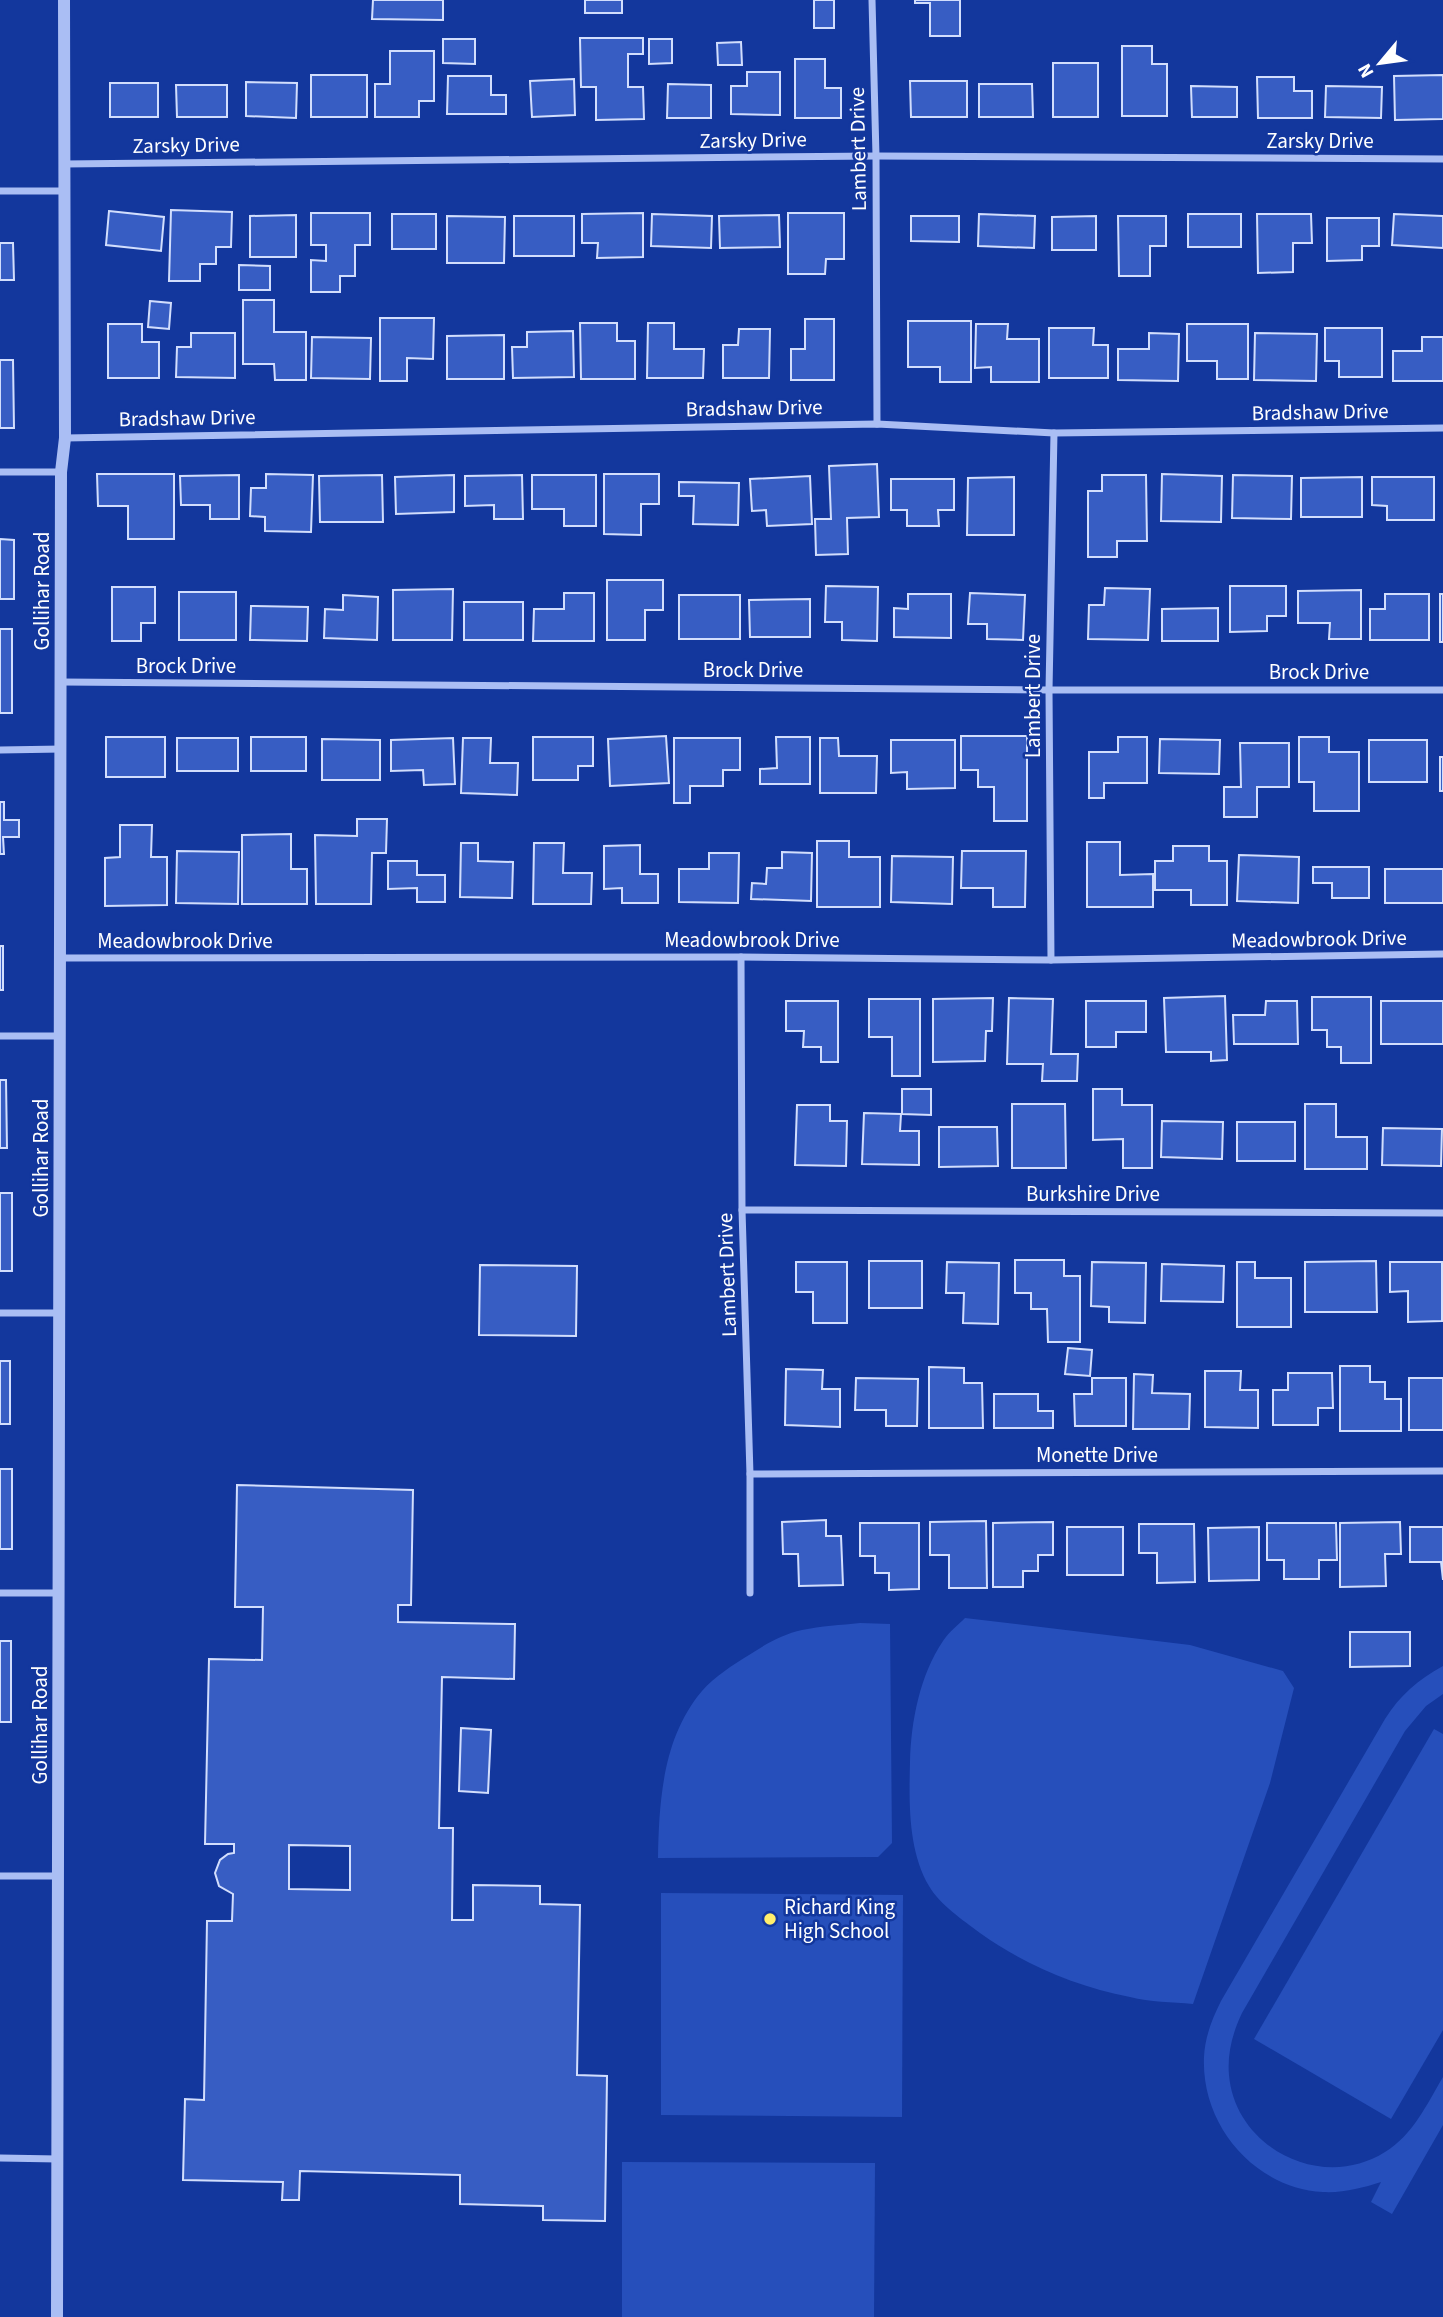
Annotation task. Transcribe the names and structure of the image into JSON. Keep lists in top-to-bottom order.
{
  "streets": {
    "street": [
      "Zarsky Drive",
      "Lambert Drive",
      "Bradshaw Drive",
      "Gollihar Road",
      "Brock Drive",
      "Meadowbrook Drive",
      "Burkshire Drive",
      "Monette Drive"
    ]
  },
  "crossings": [
    ["Zarsky Drive", "Lambert Drive"],
    ["Zarsky Drive", "Gollihar Road"],
    ["Lambert Drive", "Bradshaw Drive"],
    ["Lambert Drive", "Brock Drive"],
    ["Lambert Drive", "Meadowbrook Drive"],
    ["Lambert Drive", "Burkshire Drive"],
    ["Lambert Drive", "Monette Drive"],
    ["Bradshaw Drive", "Gollihar Road"],
    ["Gollihar Road", "Brock Drive"],
    ["Gollihar Road", "Meadowbrook Drive"]
  ],
  "places": ["Richard King High School"],
  "north": "bottom left"
}
